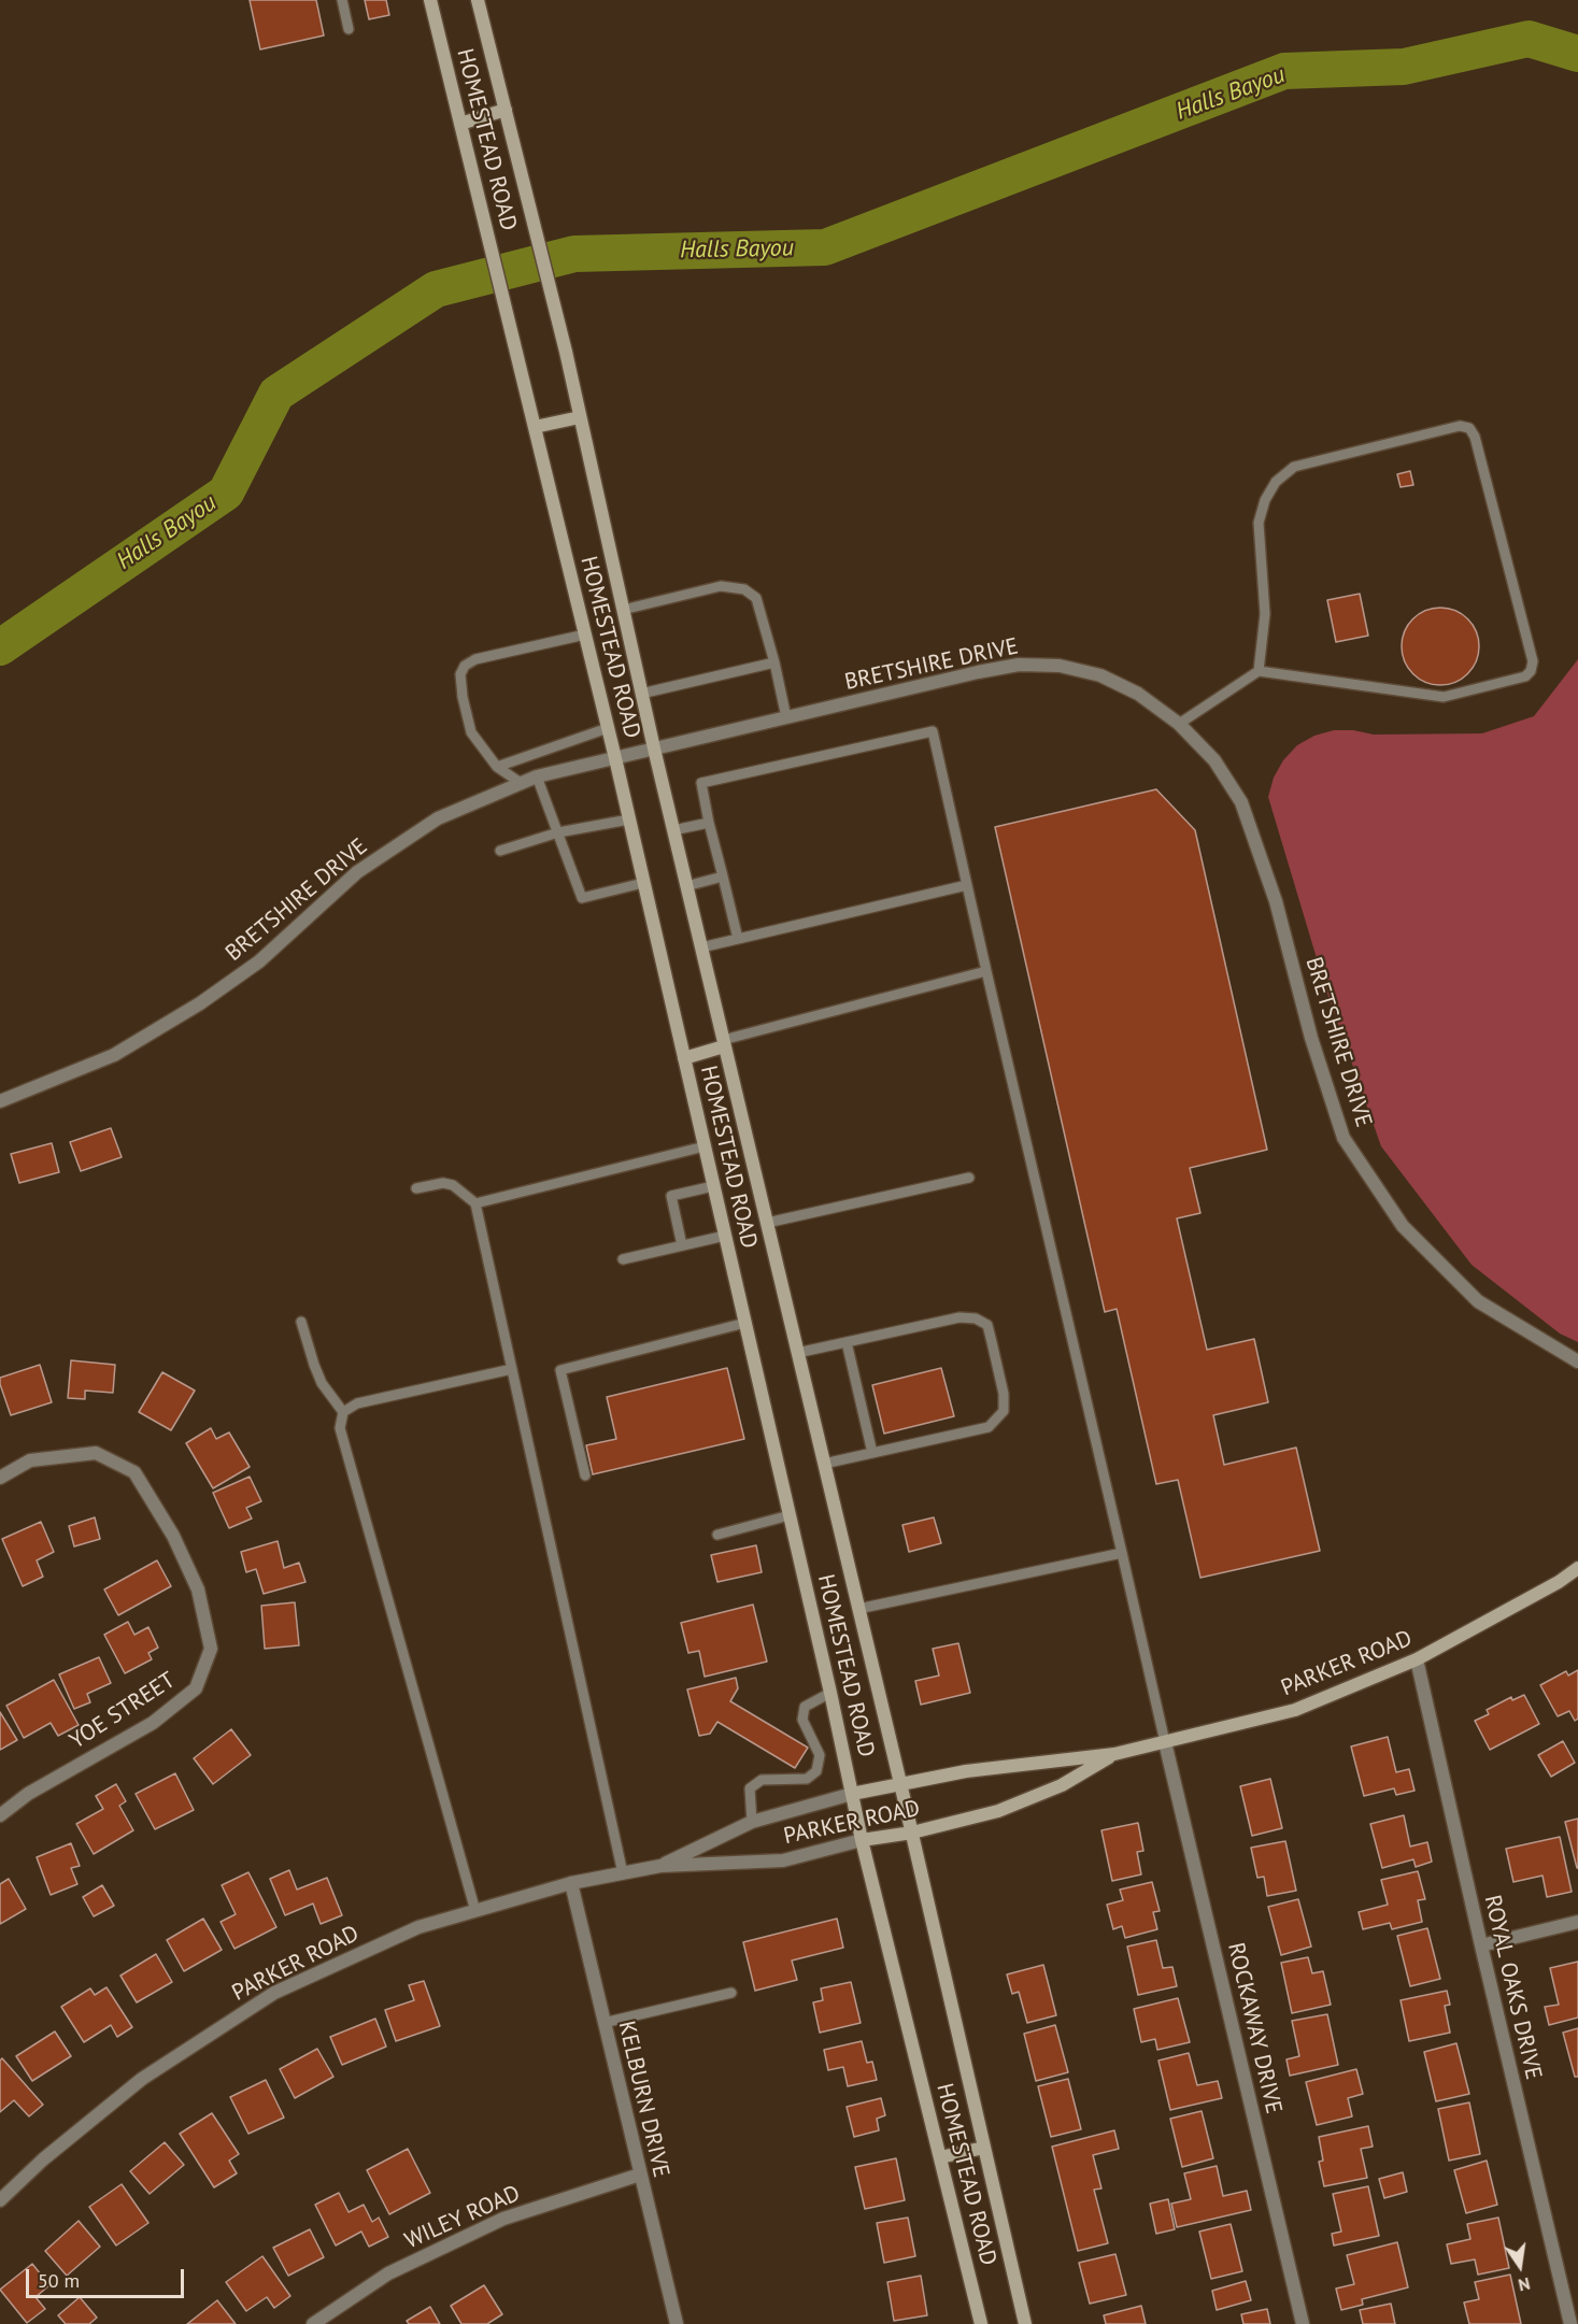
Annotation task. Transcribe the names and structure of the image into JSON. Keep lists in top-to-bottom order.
{
  "streets": {
    "main road": ["HOMESTEAD ROAD", "PARKER ROAD"],
    "street": [
      "BRETSHIRE DRIVE",
      "YOE STREET",
      "ROYAL OAKS DRIVE",
      "ROCKAWAY DRIVE",
      "KELBURN DRIVE",
      "WILEY ROAD"
    ]
  },
  "crossings": [
    ["HOMESTEAD ROAD", "BRETSHIRE DRIVE"],
    ["HOMESTEAD ROAD", "PARKER ROAD"],
    ["PARKER ROAD", "ROYAL OAKS DRIVE"],
    ["PARKER ROAD", "ROCKAWAY DRIVE"],
    ["PARKER ROAD", "KELBURN DRIVE"],
    ["KELBURN DRIVE", "WILEY ROAD"]
  ],
  "water": ["Halls Bayou"],
  "scale_bar": "50 m",
  "north": "bottom"
}
